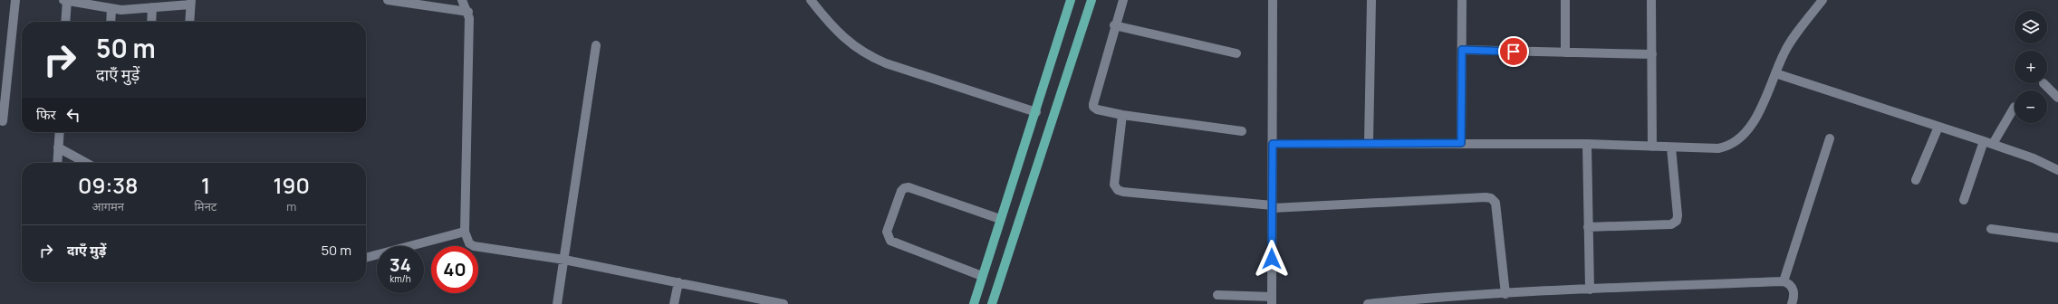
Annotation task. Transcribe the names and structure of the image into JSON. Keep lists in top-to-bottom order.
{
  "page": {
    "map_buttons": ["+", "−"],
    "turn": ["50 m", "दाएँ मुड़ें"],
    "then": "फिर",
    "eta": [
      "09:38",
      "आगमन",
      "1",
      "मिनट",
      "190",
      "m"
    ],
    "list": [
      {
        "name": "दाएँ मुड़ें",
        "value": "50 m"
      }
    ],
    "speed": "34 km/h",
    "limit": "40"
  }
}
